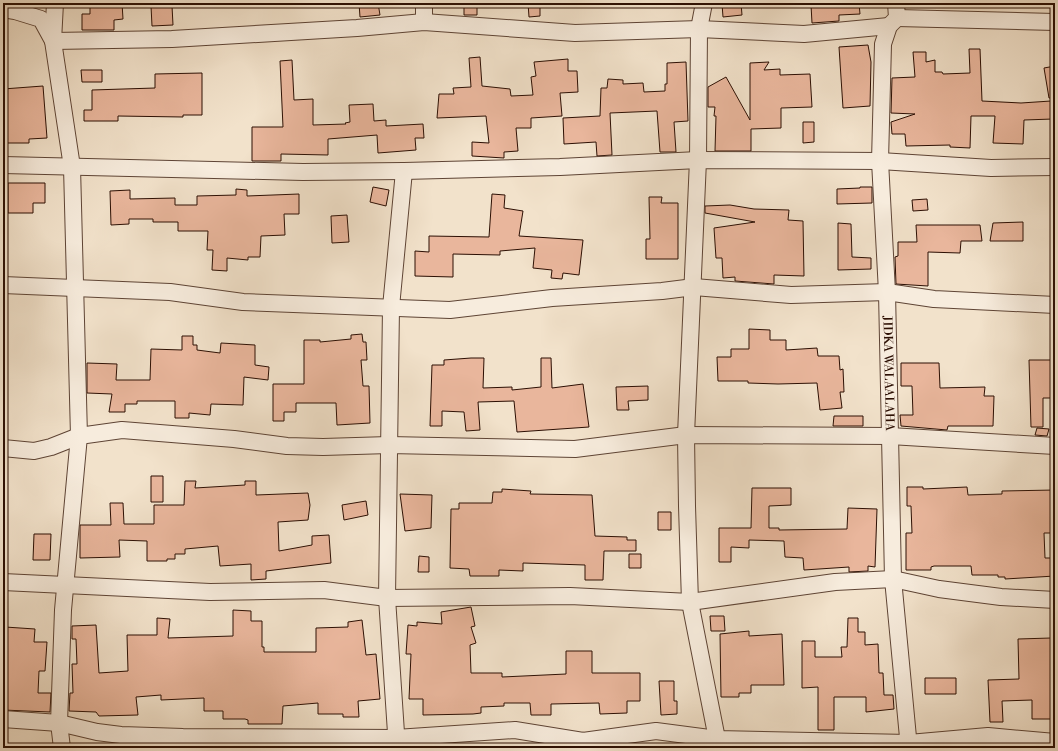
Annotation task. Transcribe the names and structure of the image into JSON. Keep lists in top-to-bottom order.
{
  "streets": {
    "street": ["JIDKA WALAALAHA"]
  }
}
